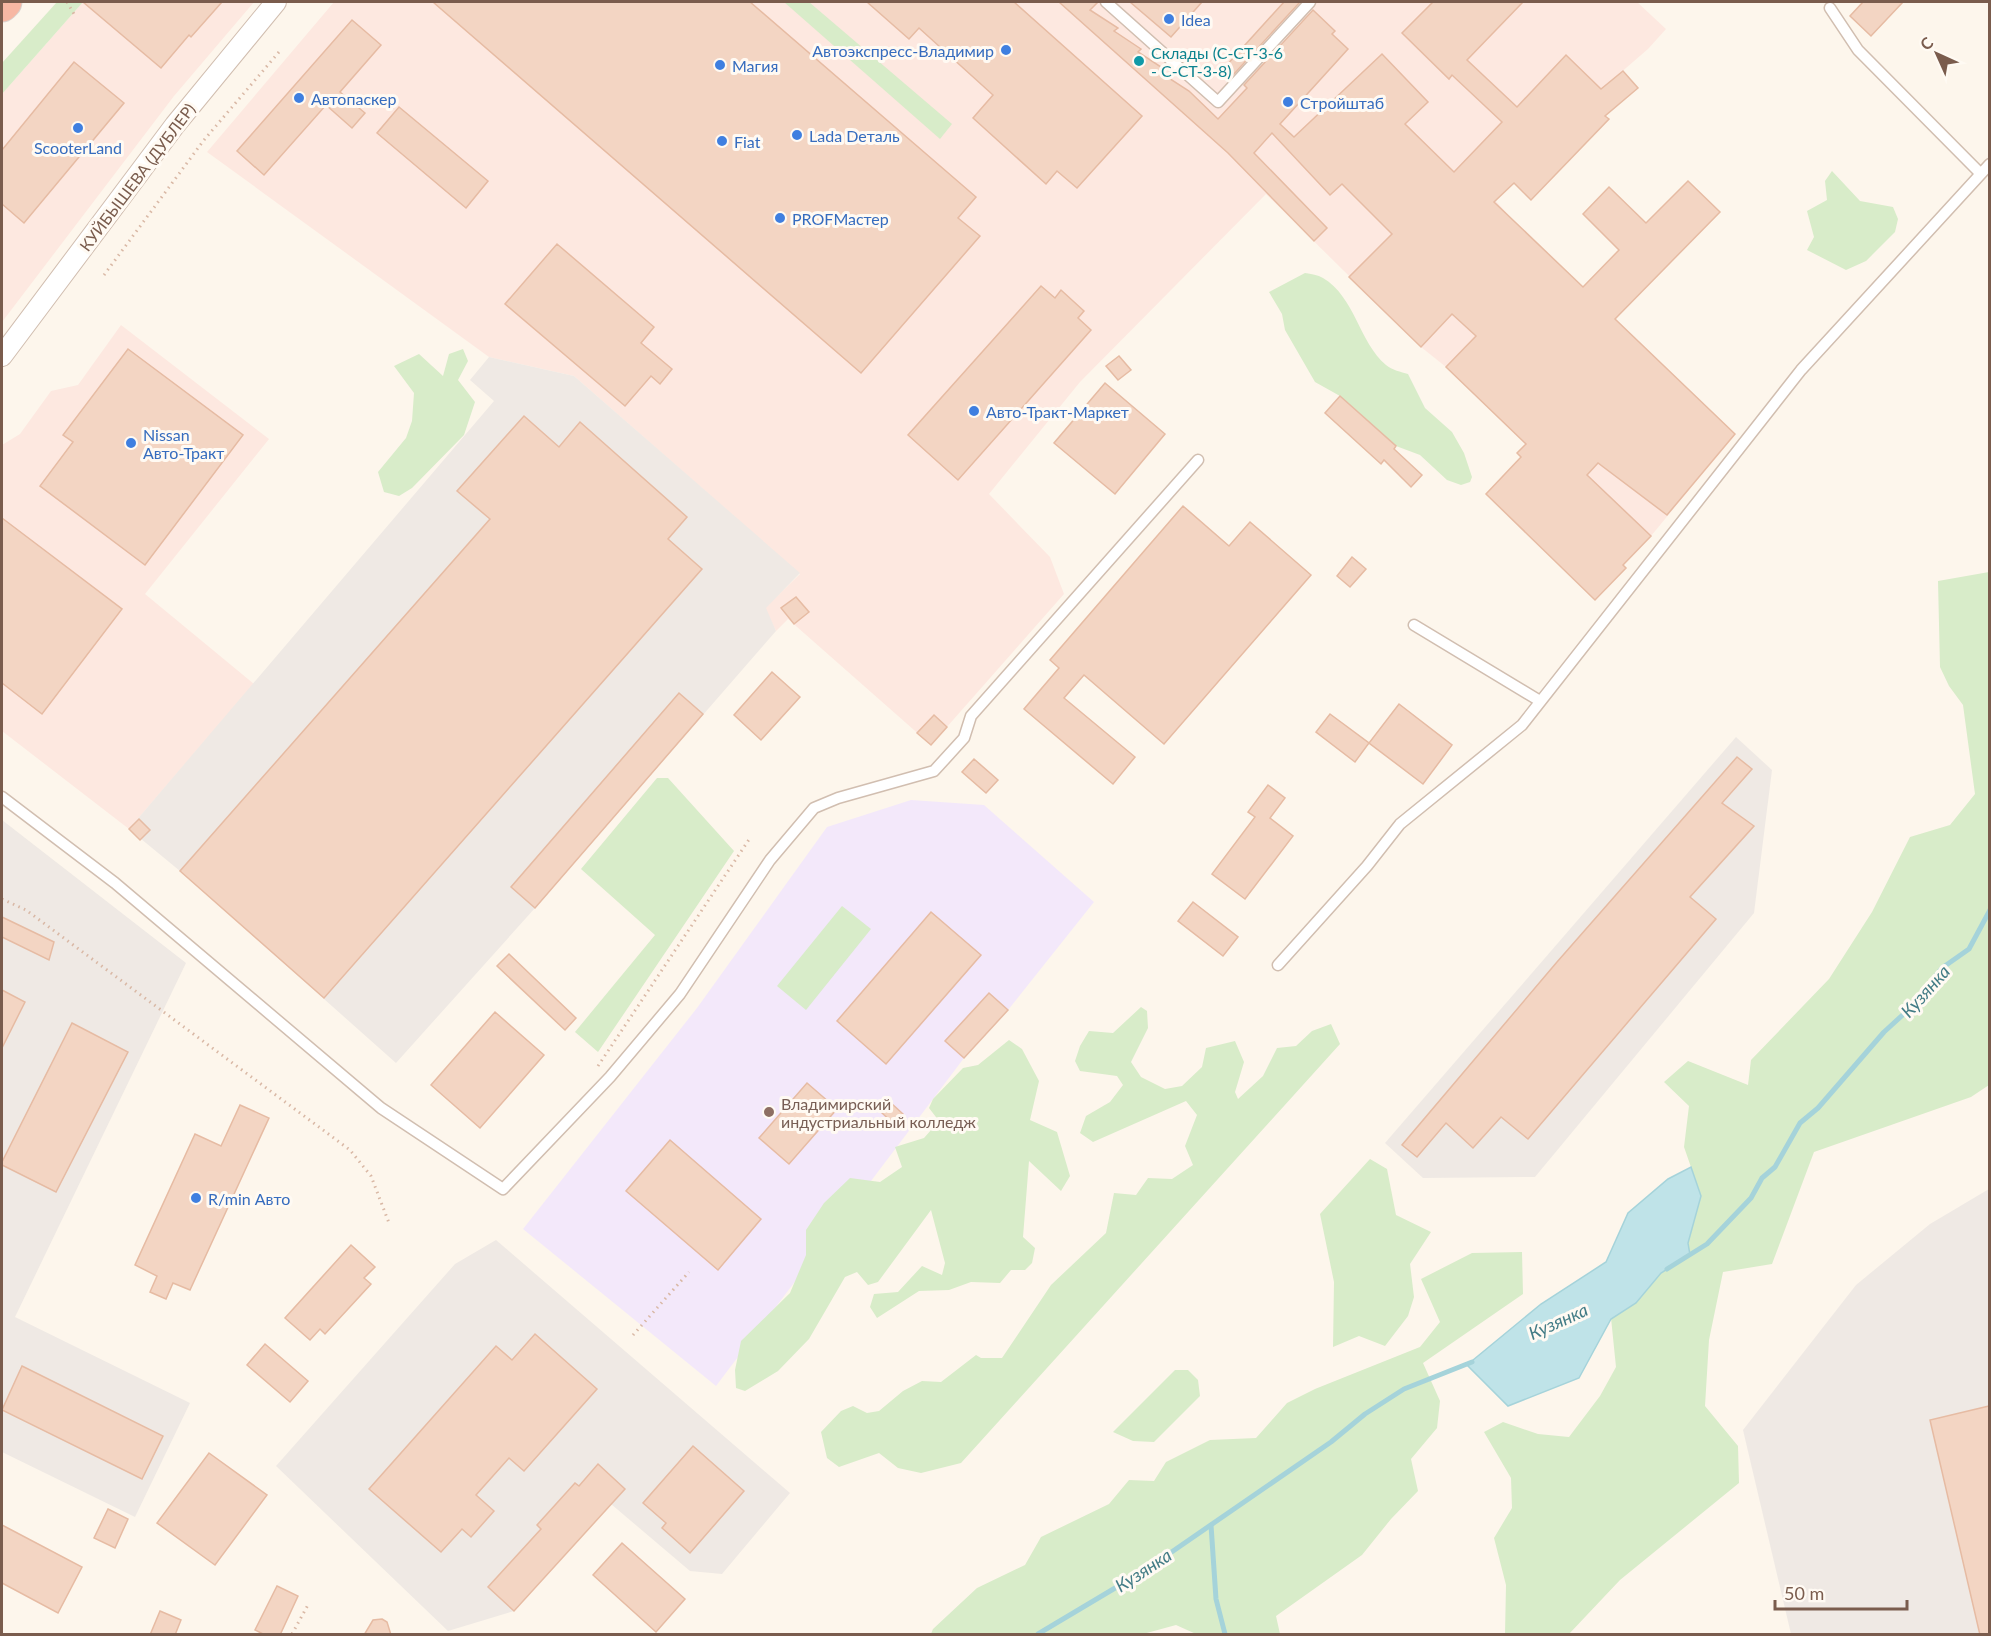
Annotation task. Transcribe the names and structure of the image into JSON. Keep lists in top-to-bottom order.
{
  "streets": {
    "street": ["КУЙБЫШЕВА (ДУБЛЕР)"]
  },
  "water": ["Кузянка"],
  "places": [
    "Idea",
    "Автоэкспресс-Владимир",
    "Склады (С-СТ-3-6 - С-СТ-3-8)",
    "Магия",
    "Автопаскер",
    "Стройштаб",
    "ScooterLand",
    "Lada Dеталь",
    "Fiat",
    "PROFМастер",
    "Авто-Тракт-Маркет",
    "Nissan Авто-Тракт",
    "Владимирский индустриальный колледж",
    "R/min Авто"
  ],
  "scale_bar": "50 m",
  "north": "top left"
}
